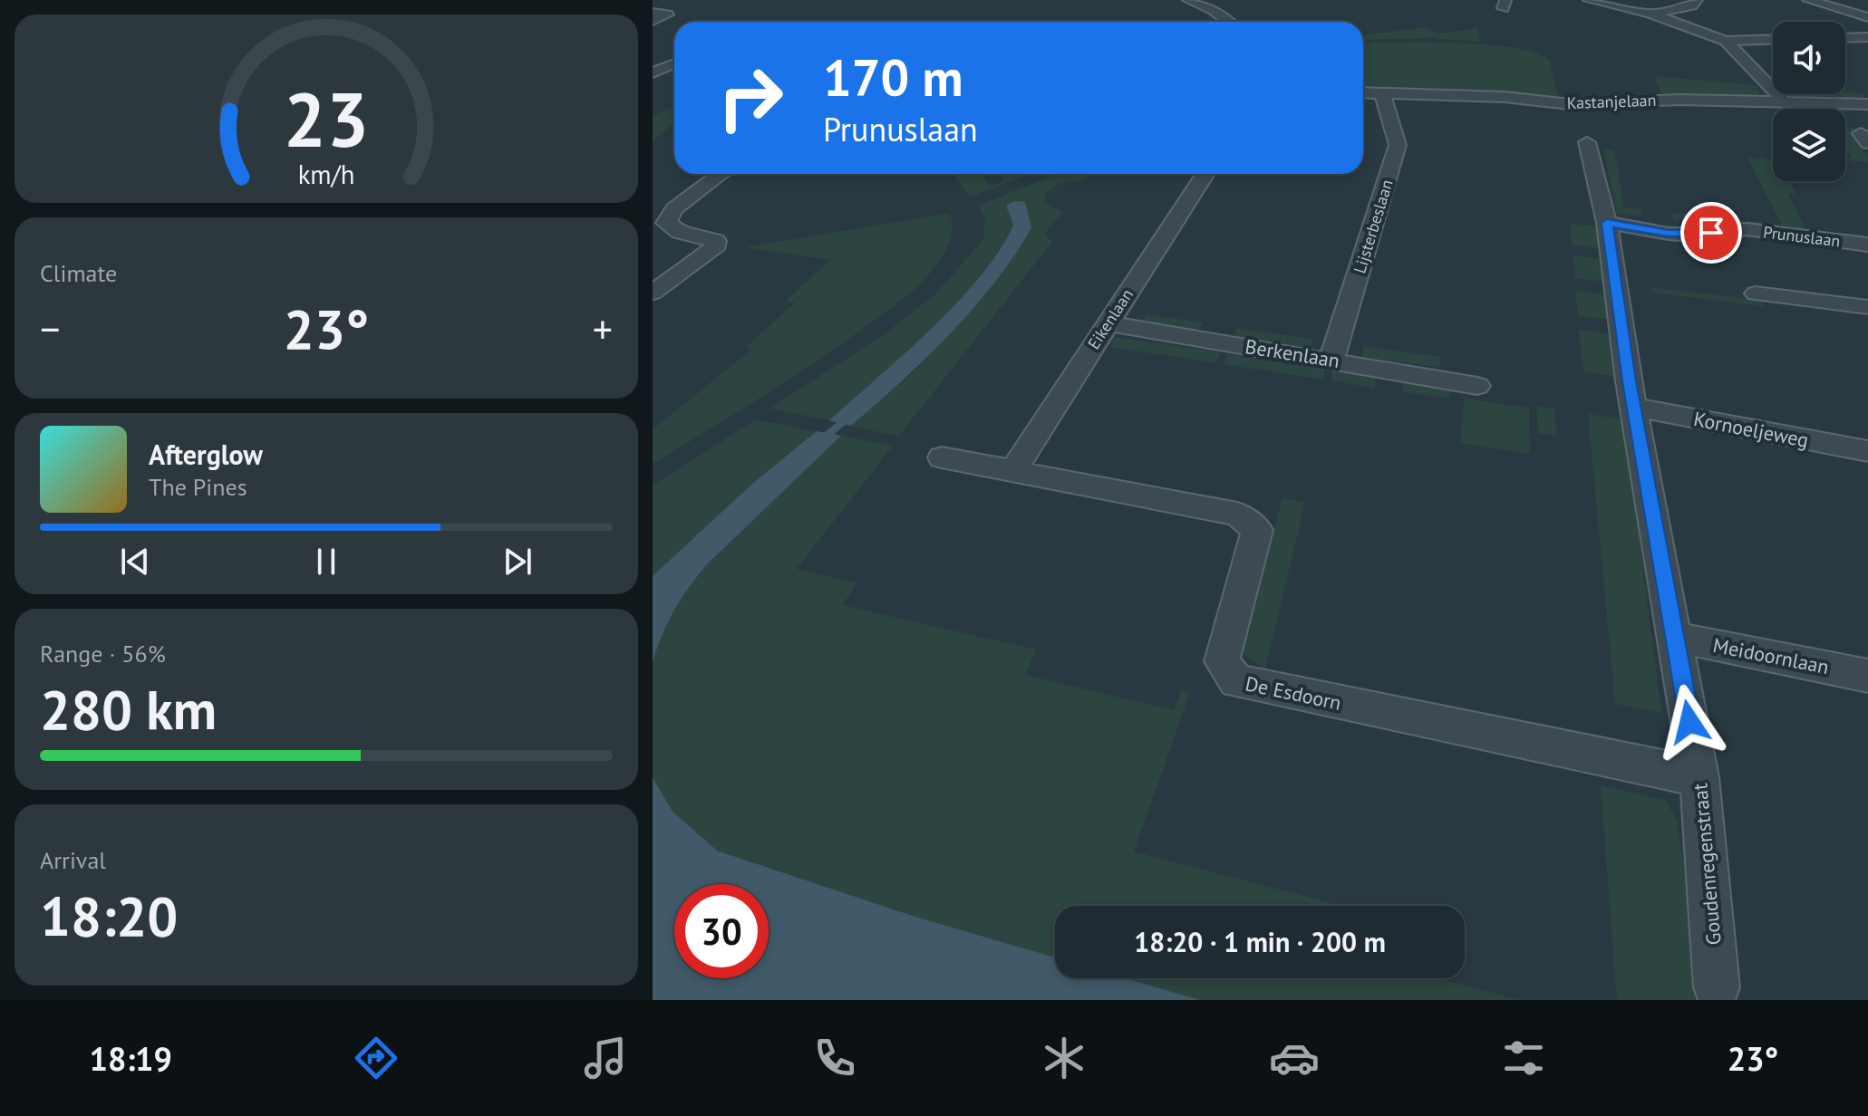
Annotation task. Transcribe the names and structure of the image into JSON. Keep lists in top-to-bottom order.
{
  "streets": {
    "street": [
      "Kastanjelaan",
      "Lijsterbeslaan",
      "Prunuslaan",
      "Eikenlaan",
      "Berkenlaan",
      "Kornoeljeweg",
      "Meidoornlaan",
      "De Esdoorn",
      "Goudenregenstraat"
    ]
  },
  "crossings": [
    ["Kastanjelaan", "Lijsterbeslaan"],
    ["Lijsterbeslaan", "Berkenlaan"],
    ["Prunuslaan", "Goudenregenstraat"],
    ["Eikenlaan", "Berkenlaan"],
    ["Eikenlaan", "De Esdoorn"],
    ["Kornoeljeweg", "Goudenregenstraat"],
    ["Meidoornlaan", "Goudenregenstraat"],
    ["De Esdoorn", "Goudenregenstraat"]
  ],
  "page": {
    "turn": ["170 m", "Prunuslaan"],
    "tile": [
      "Climate",
      ["Range · 56%", "280 km"],
      ["Arrival", "18:20"]
    ],
    "heat": ["−", "23°", "+"],
    "song": ["Afterglow", "The Pines"],
    "limit": "30",
    "trip": "18:20 · 1 min · 200 m",
    "tabs": ["18:19", "23°"],
    "gauge": ["23", "km/h"]
  }
}
